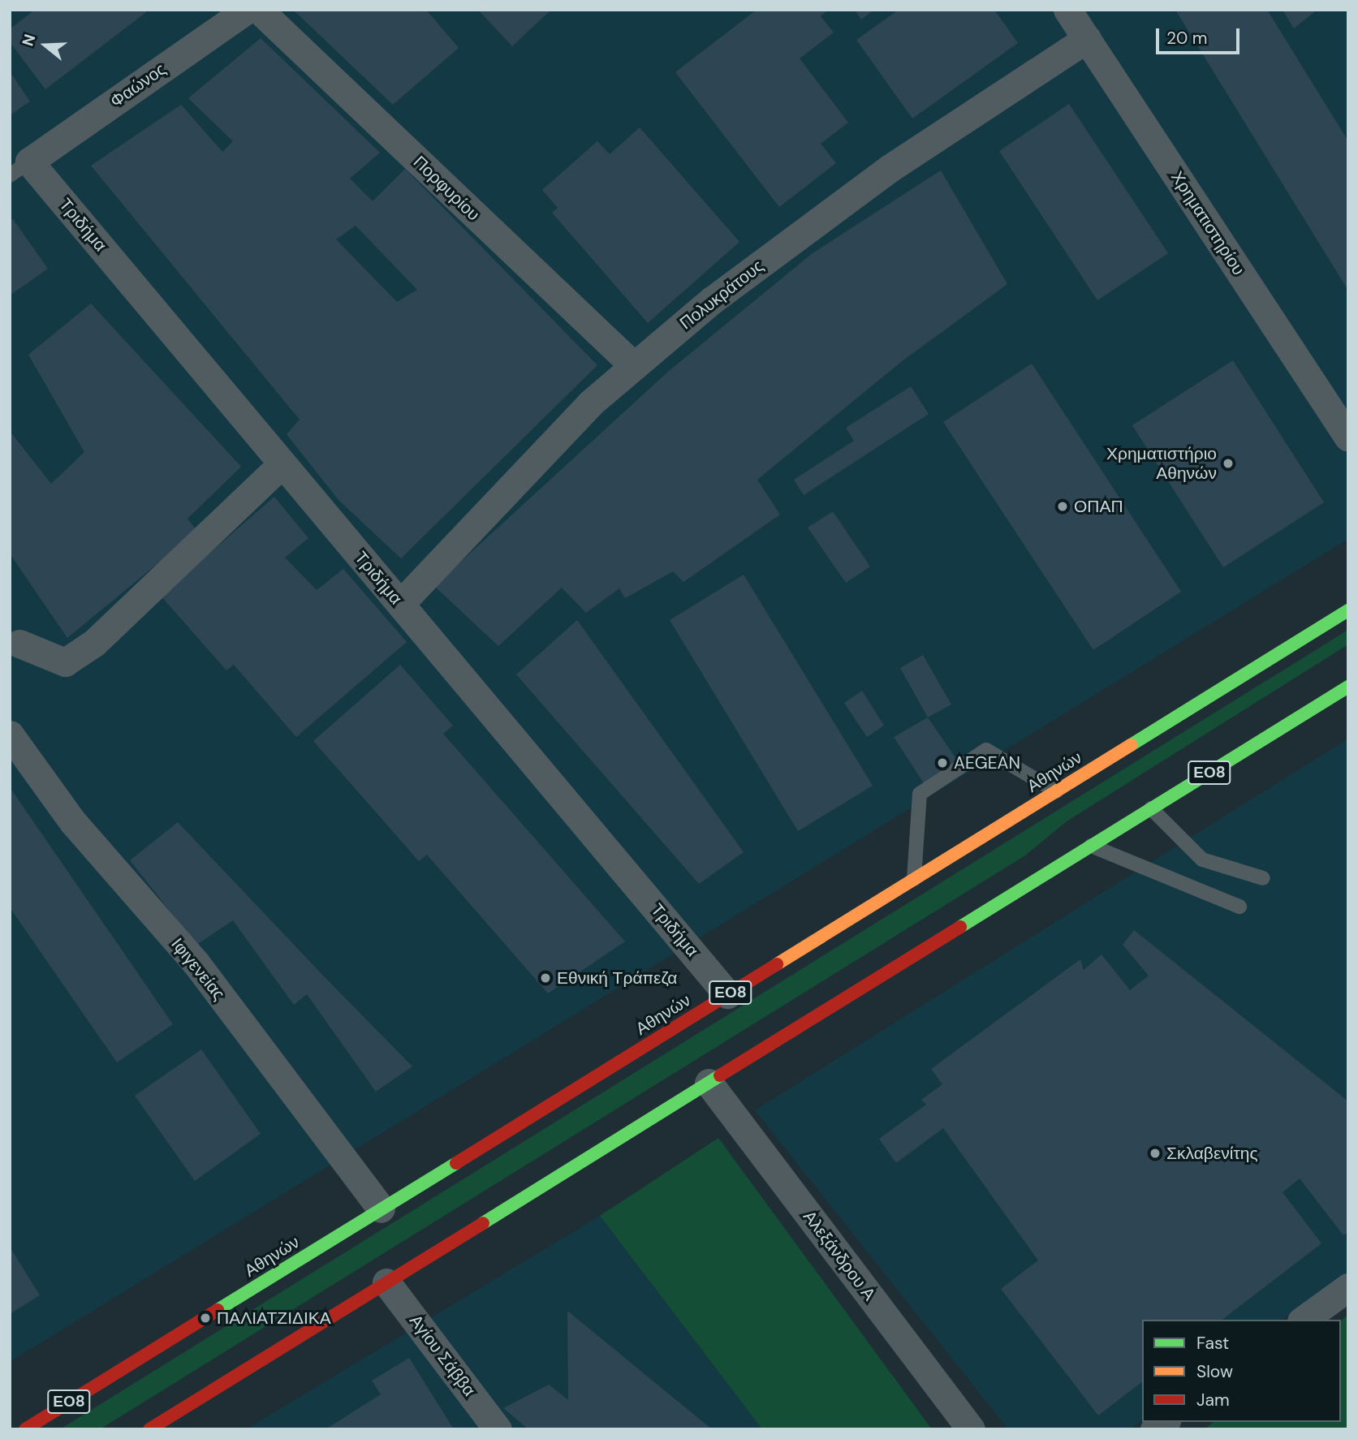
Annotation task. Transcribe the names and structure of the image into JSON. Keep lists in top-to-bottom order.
{
  "streets": {
    "highway": ["Αθηνών", "ΕΟ8"],
    "street": [
      "Φαώνος",
      "Πορφυρίου",
      "Χρηματιστηρίου",
      "Τριδήμα",
      "Πολυκράτους",
      "Ιφιγενείας",
      "Αλεξάνδρου Α",
      "Αγίου Σάββα"
    ]
  },
  "crossings": [
    ["Φαώνος", "Τριδήμα"],
    ["Πορφυρίου", "Πολυκράτους"],
    ["Χρηματιστηρίου", "Πολυκράτους"],
    ["Τριδήμα", "Πολυκράτους"],
    ["Τριδήμα", "Αθηνών"],
    ["Αθηνών", "Ιφιγενείας"],
    ["ΕΟ8", "Αλεξάνδρου Α"],
    ["ΕΟ8", "Αγίου Σάββα"]
  ],
  "places": [
    "Χρηματιστήριο Αθηνών",
    "ΟΠΑΠ",
    "AEGEAN",
    "Εθνική Τράπεζα",
    "Σκλαβενίτης",
    "ΠΑΛΙΑΤΖΙΔΙΚΑ"
  ],
  "legend": ["Fast", "Slow", "Jam"],
  "scale_bar": "20 m",
  "north": "left"
}
